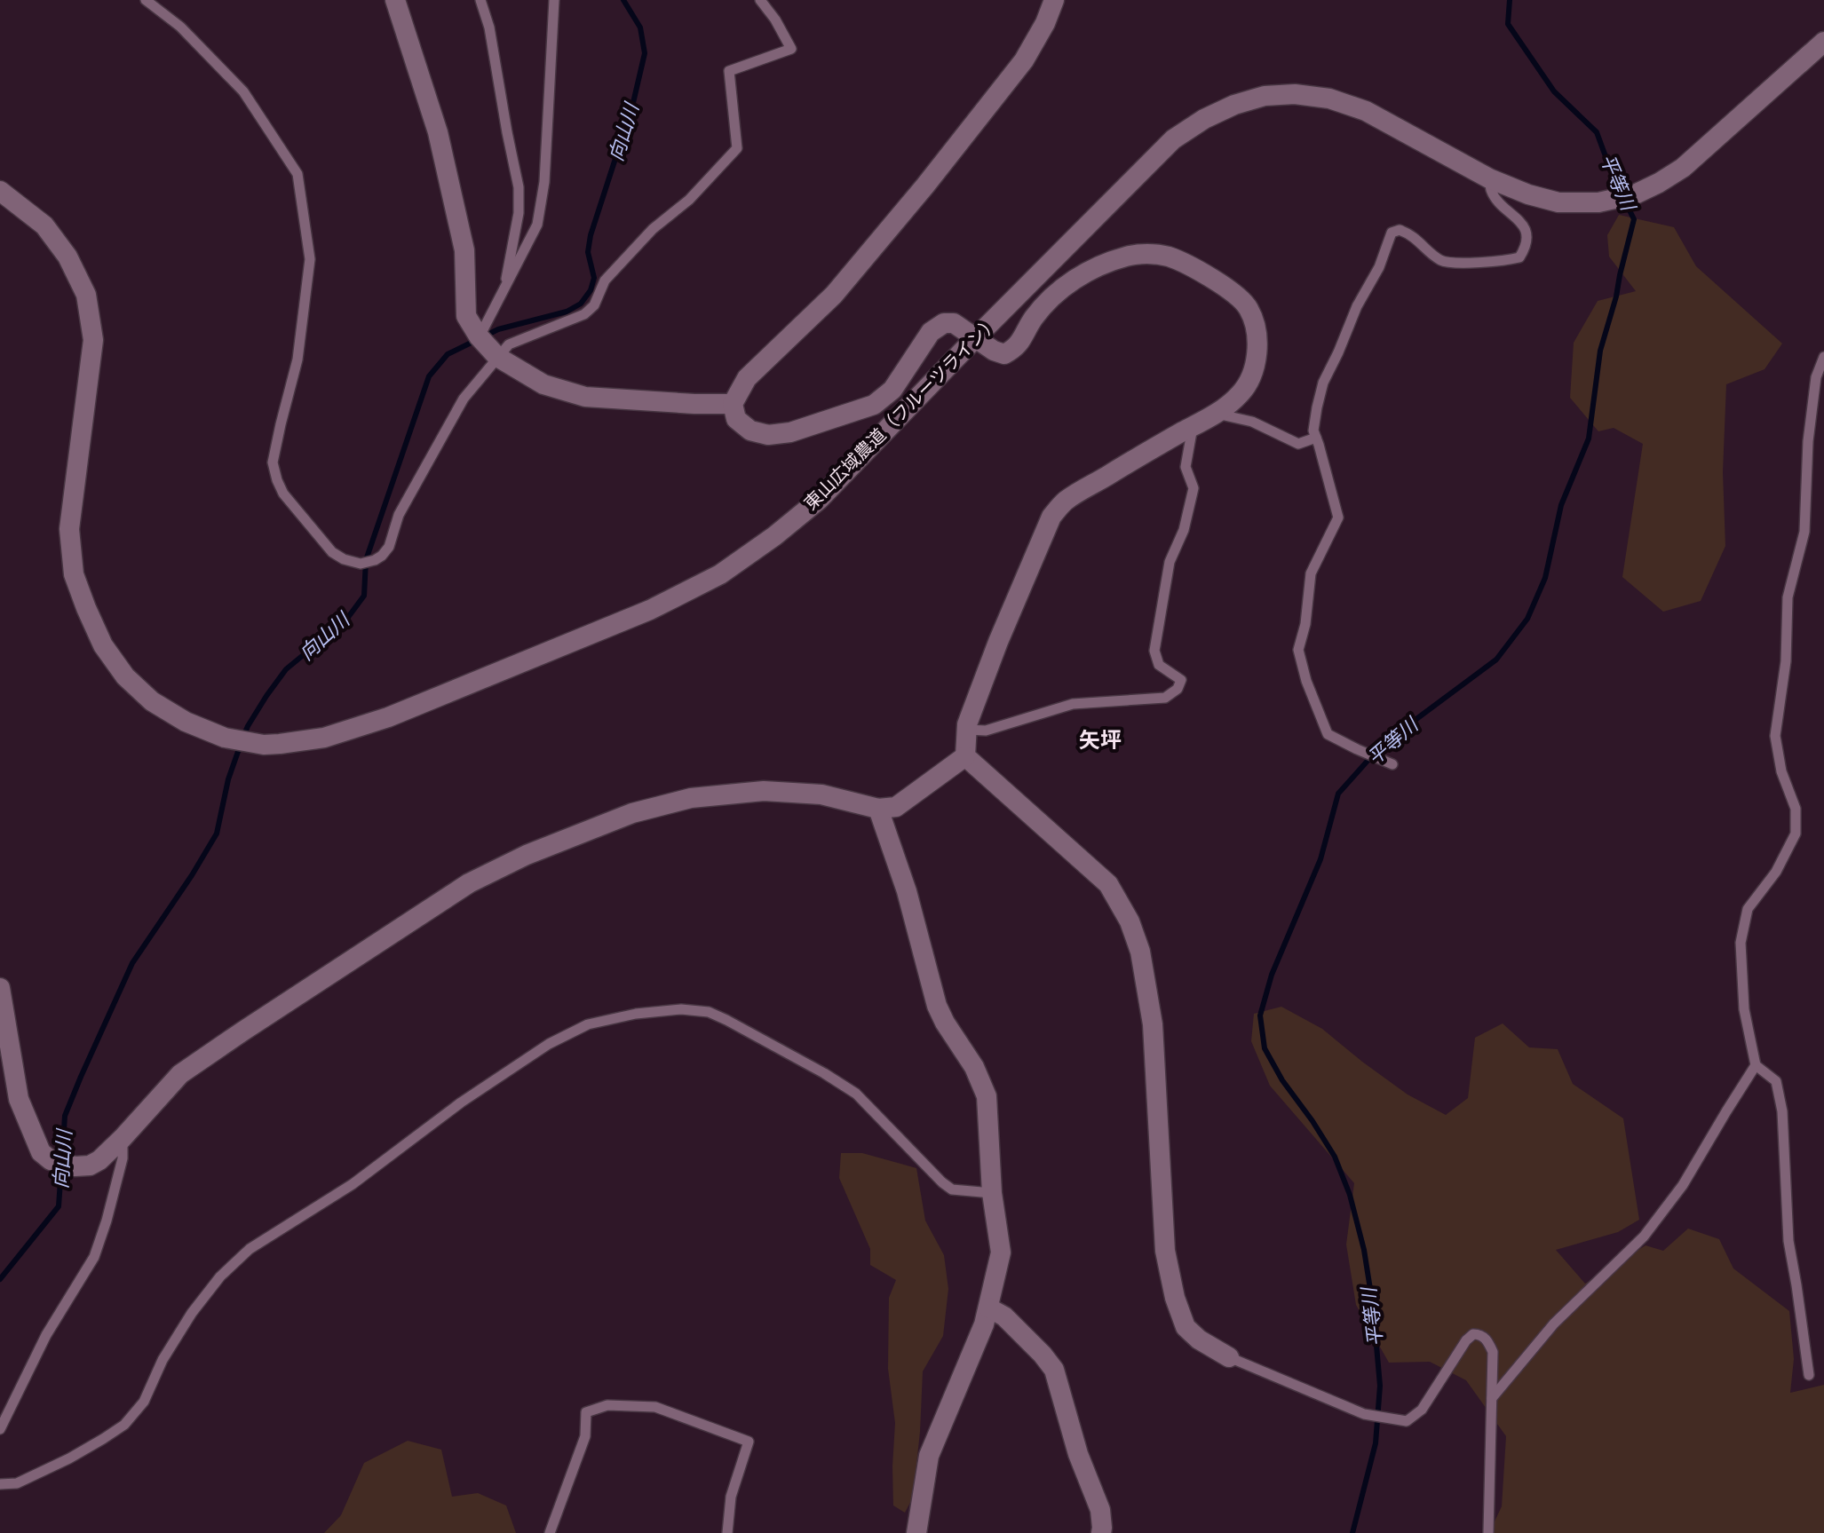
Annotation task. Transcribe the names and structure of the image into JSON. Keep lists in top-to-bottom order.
{
  "streets": {
    "street": ["東山広域農道（フルーツライン）"]
  },
  "districts": ["矢坪"],
  "water": ["向山川", "平等川"]
}
